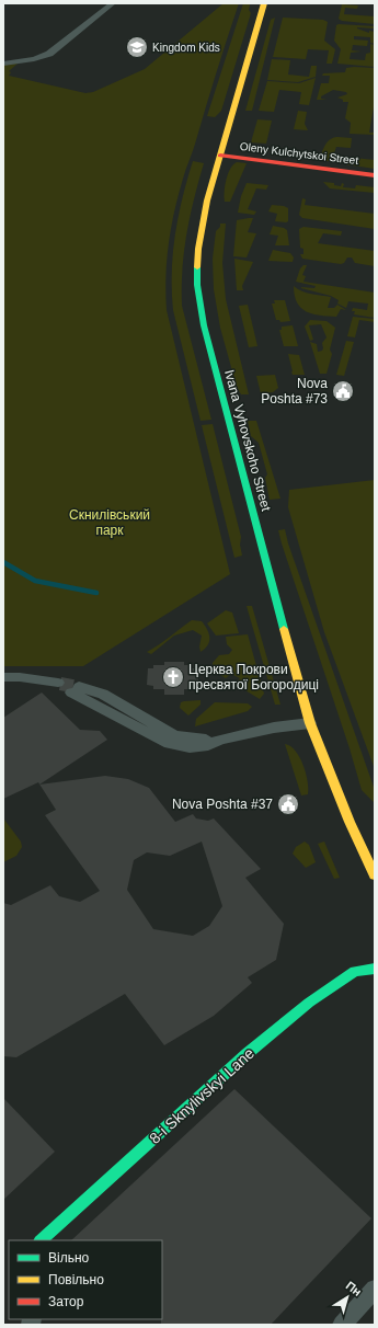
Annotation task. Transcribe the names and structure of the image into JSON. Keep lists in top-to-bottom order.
{
  "streets": {
    "main road": ["Oleny Kulchytskoi Street", "Ivana Vyhovskoho Street", "8-i Sknylivskyi Lane"]
  },
  "crossings": [
    ["Oleny Kulchytskoi Street", "Ivana Vyhovskoho Street"]
  ],
  "parks": ["Скнилівський парк"],
  "places": {
    "school or university": ["Kingdom Kids"],
    "public building": ["Nova Poshta #73", "Nova Poshta #37"],
    "church": ["Церква Покрови пресвятої Богородиці"]
  },
  "legend": ["Вільно", "Повільно", "Затор"],
  "north": "top right"
}
